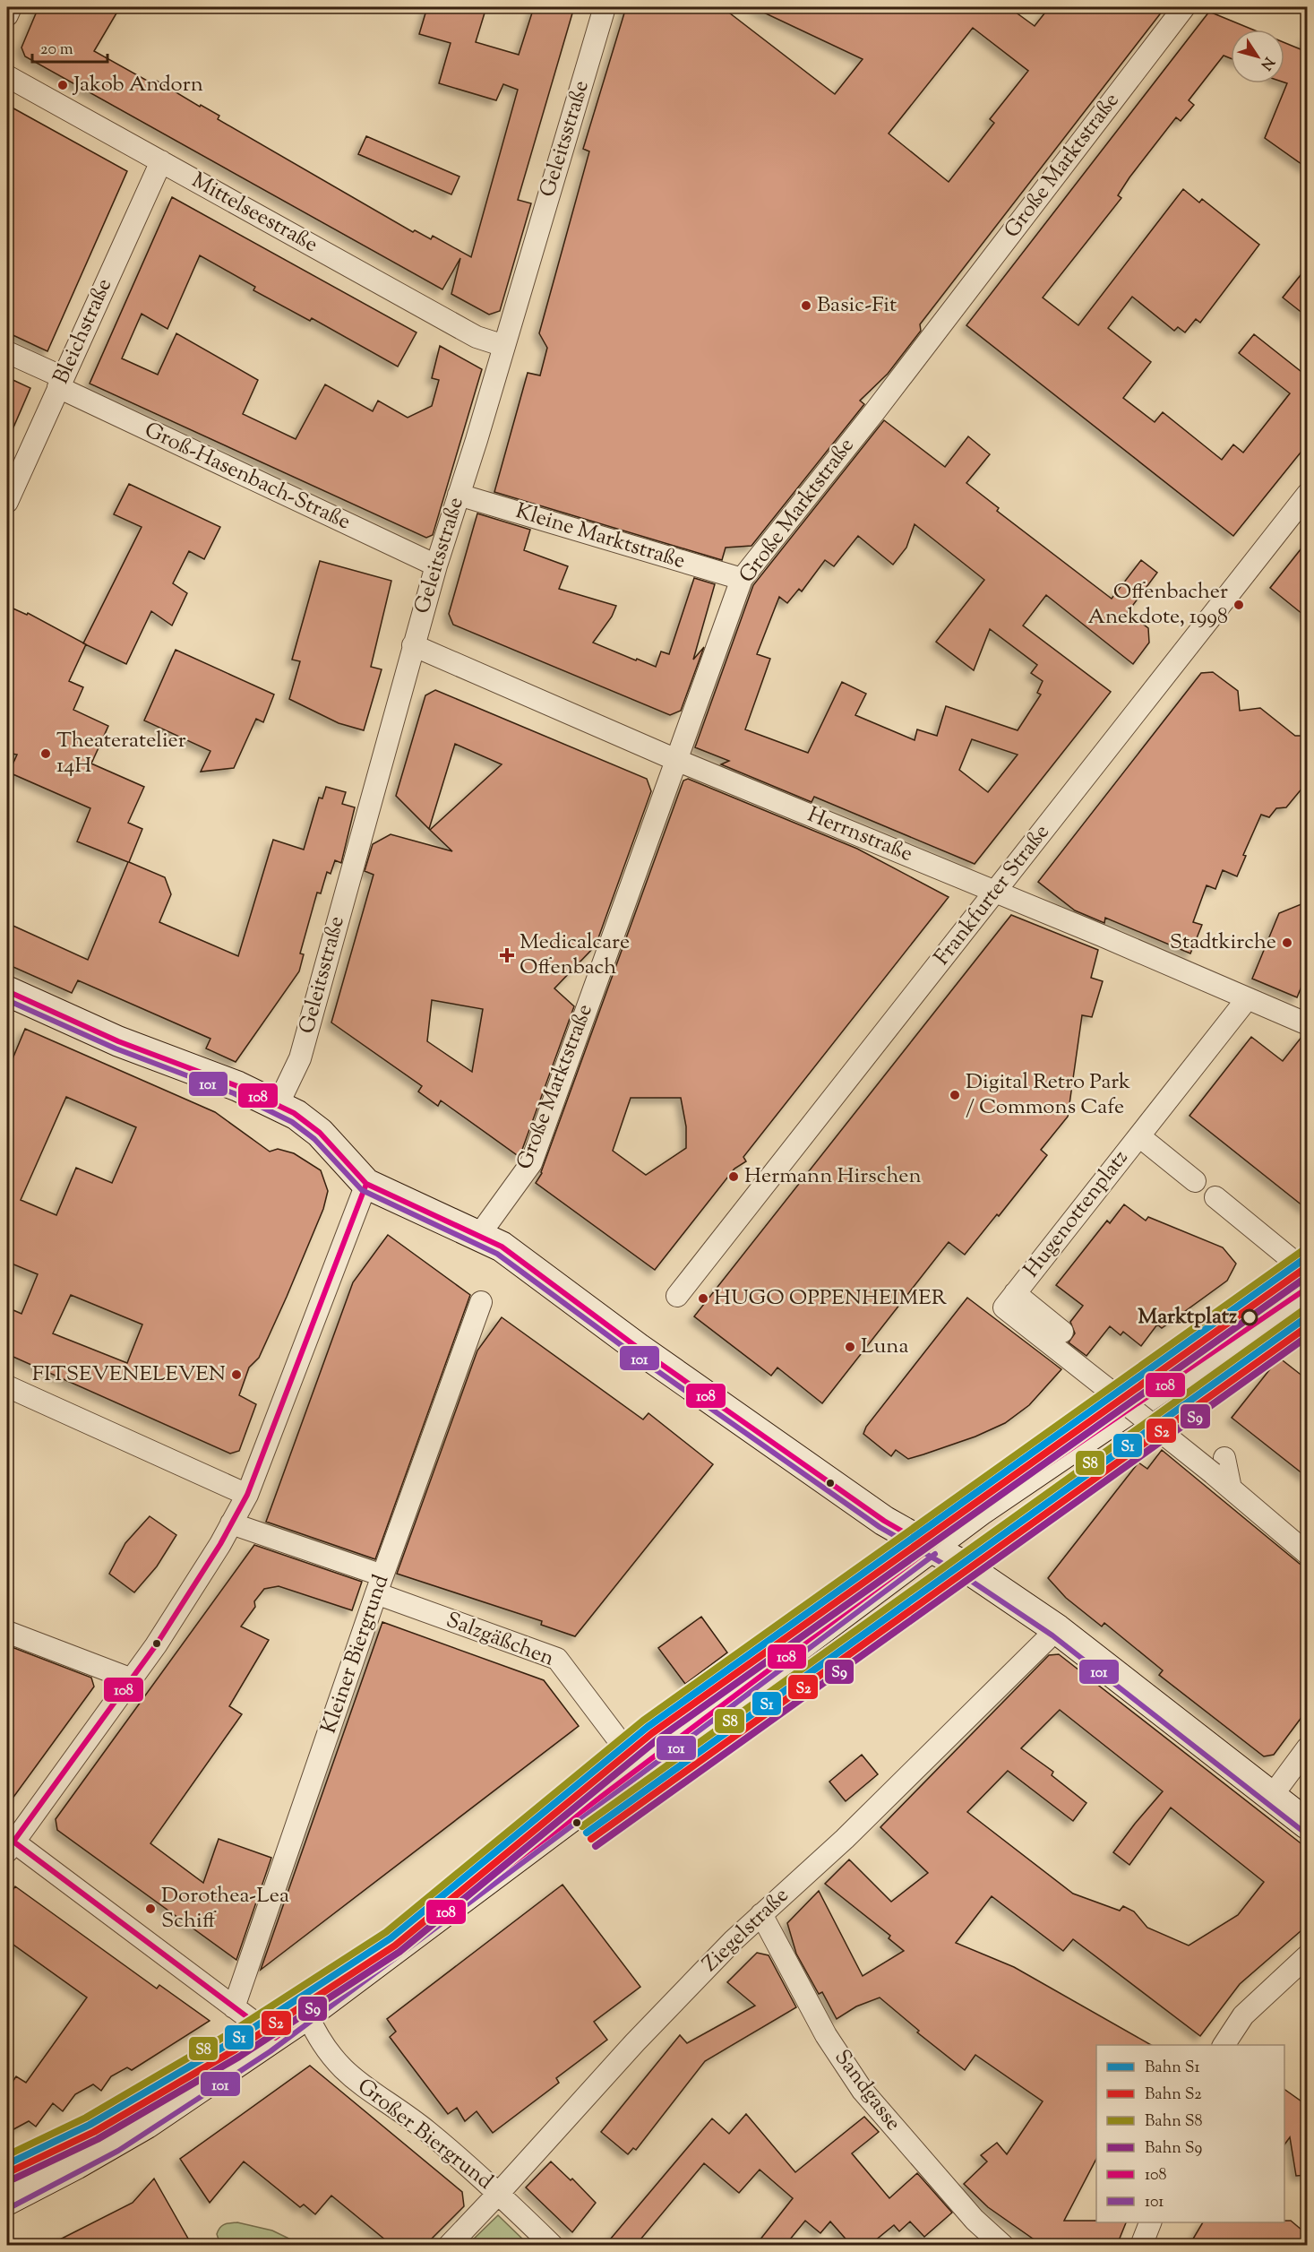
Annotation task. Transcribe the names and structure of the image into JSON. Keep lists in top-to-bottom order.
{
  "streets": {
    "street": [
      "Geleitsstraße",
      "Große Marktstraße",
      "Mittelseestraße",
      "Bleichstraße",
      "Groß-Hasenbach-Straße",
      "Kleine Marktstraße",
      "Herrnstraße",
      "Frankfurter Straße",
      "Hugenottenplatz",
      "Salzgäßchen",
      "Kleiner Biergrund",
      "Ziegelstraße",
      "Sandgasse",
      "Großer Biergrund"
    ]
  },
  "crossings": [
    ["Geleitsstraße", "Mittelseestraße"],
    ["Geleitsstraße", "Groß-Hasenbach-Straße"],
    ["Geleitsstraße", "Kleine Marktstraße"],
    ["Geleitsstraße", "Herrnstraße"],
    ["Große Marktstraße", "Kleine Marktstraße"],
    ["Große Marktstraße", "Herrnstraße"],
    ["Mittelseestraße", "Bleichstraße"],
    ["Bleichstraße", "Groß-Hasenbach-Straße"],
    ["Herrnstraße", "Frankfurter Straße"],
    ["Herrnstraße", "Hugenottenplatz"],
    ["Salzgäßchen", "Kleiner Biergrund"],
    ["Ziegelstraße", "Sandgasse"],
    ["Ziegelstraße", "Großer Biergrund"]
  ],
  "places": {
    "other": [
      "Jakob Andorn",
      "Basic-Fit",
      "Offenbacher Anekdote, 1998",
      "Theateratelier 14H",
      "Stadtkirche",
      "Digital Retro Park / Commons Cafe",
      "Hermann Hirschen",
      "HUGO OPPENHEIMER",
      "Marktplatz",
      "Luna",
      "FITSEVENELEVEN",
      "Dorothea-Lea Schiff"
    ],
    "health": ["Medicalcare Offenbach"]
  },
  "lines": [
    "transit line 108",
    "transit line 101",
    "rail line S8",
    "rail line S1",
    "rail line S2",
    "rail line S9"
  ],
  "legend": [
    "Bahn S1",
    "Bahn S2",
    "Bahn S8",
    "Bahn S9",
    "108",
    "101"
  ],
  "scale_bar": "20 m",
  "north": "bottom right"
}
